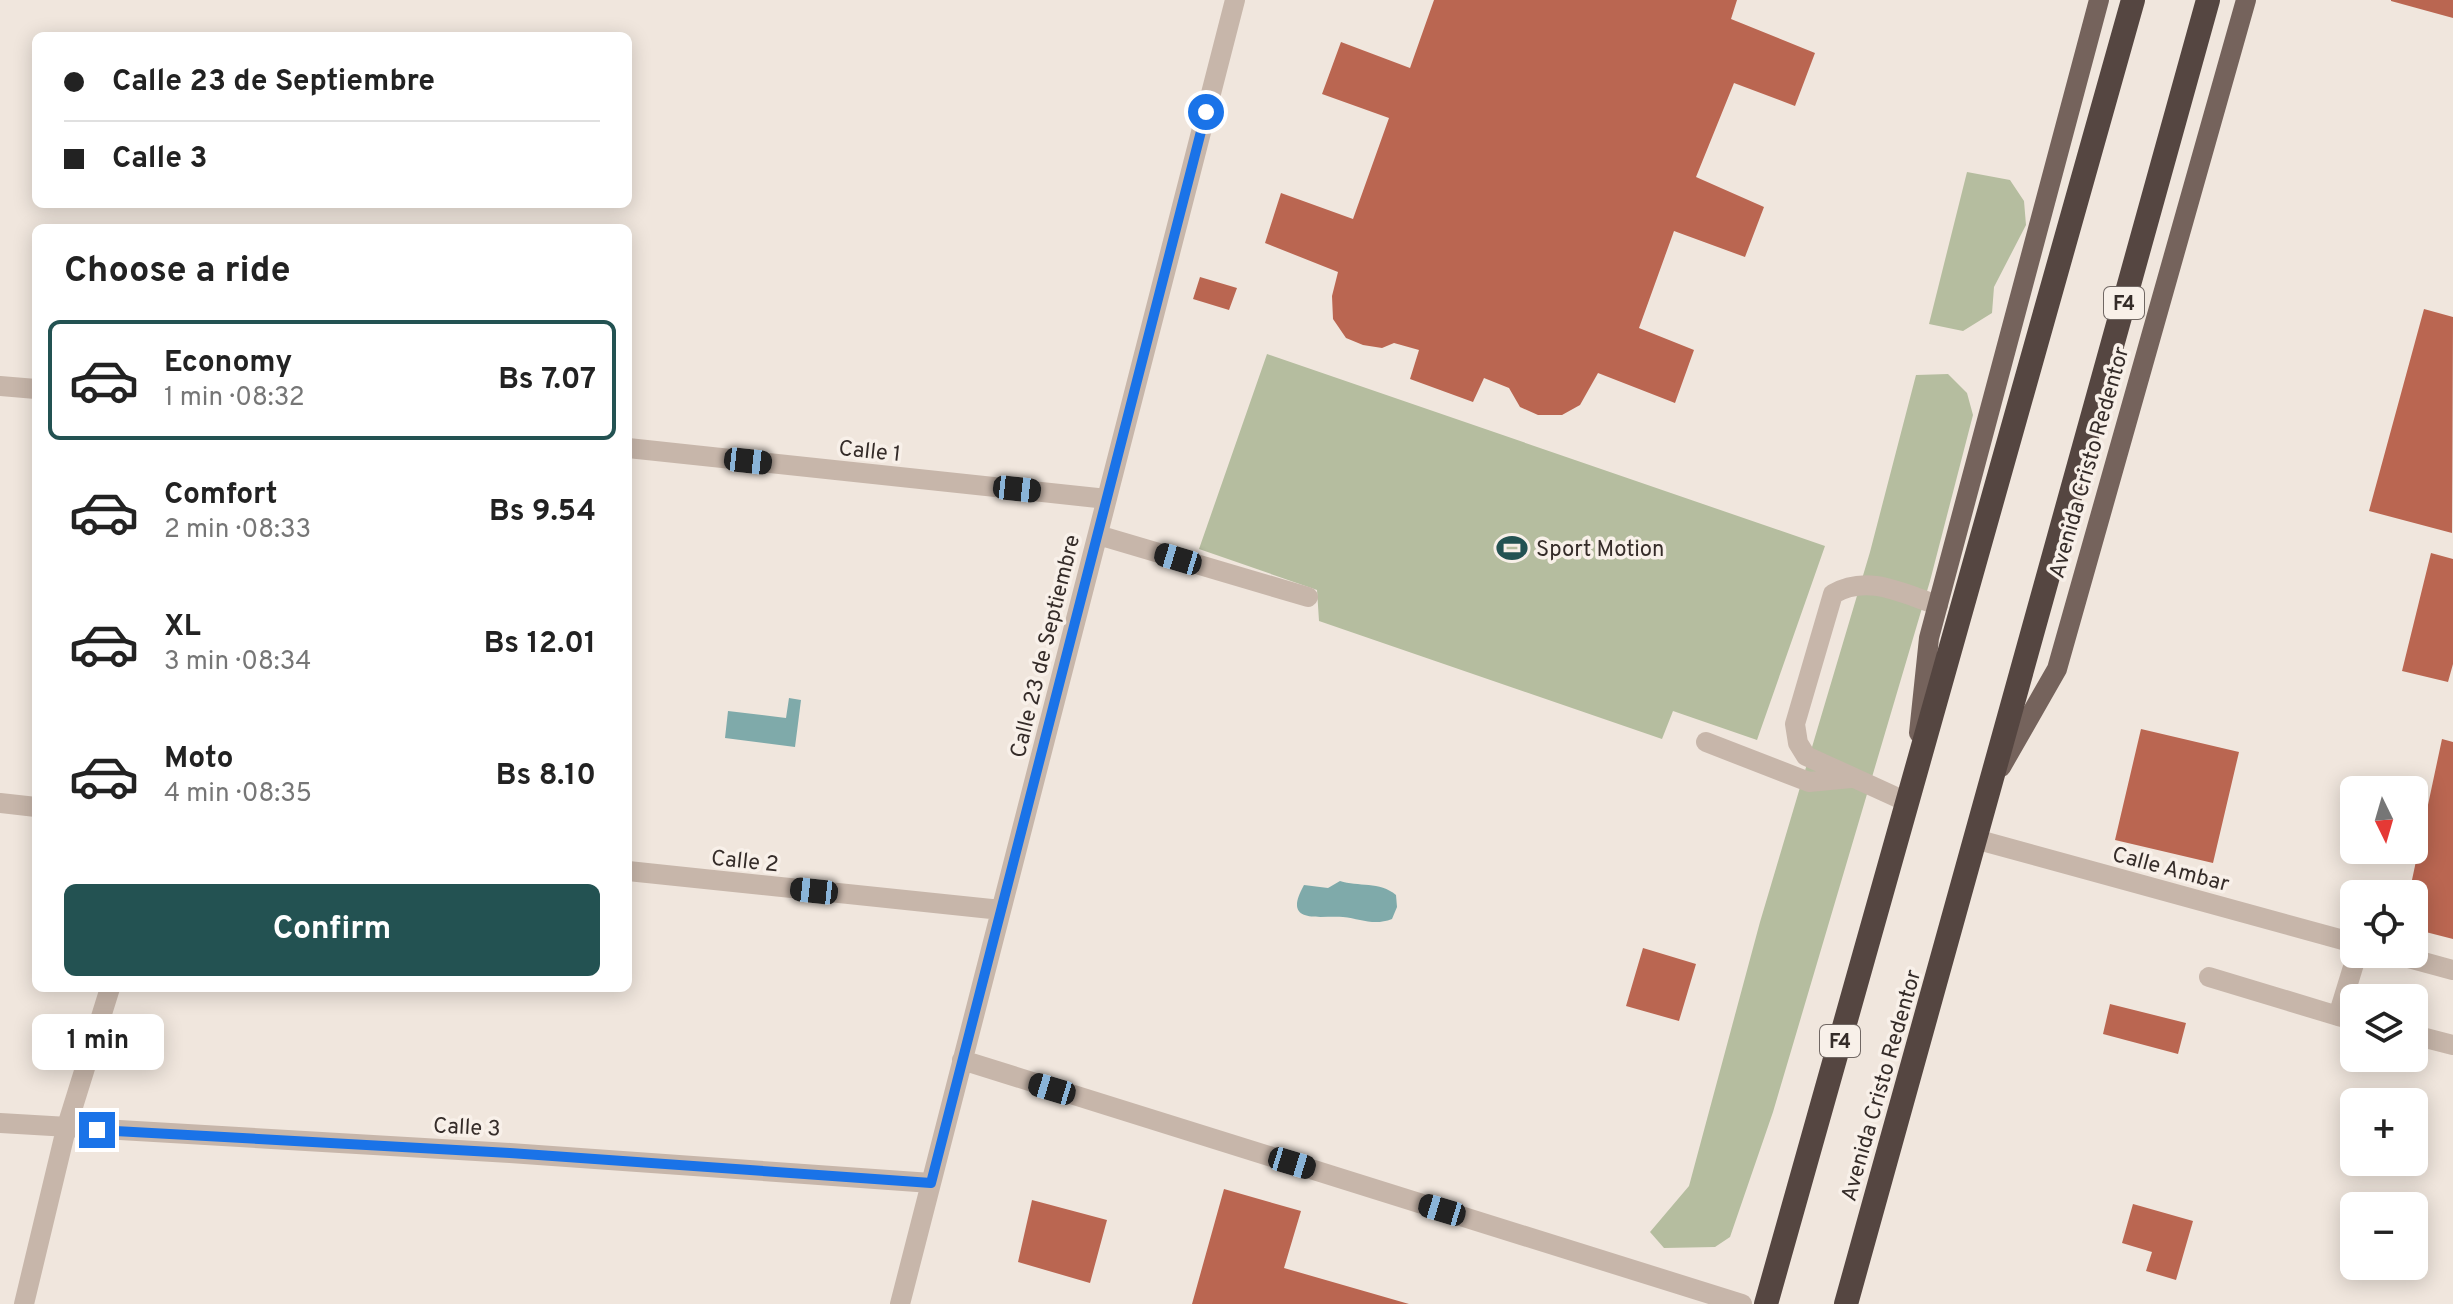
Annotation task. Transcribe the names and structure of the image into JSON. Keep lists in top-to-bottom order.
{
  "streets": {
    "highway": ["F4", "Avenida Cristo Redentor"],
    "street": [
      "Calle 1",
      "Calle 23 de Septiembre",
      "Calle 2",
      "Calle Ambar",
      "Calle 3"
    ]
  },
  "crossings": [
    ["Calle 1", "Calle 23 de Septiembre"],
    ["Avenida Cristo Redentor", "Calle Ambar"],
    ["Calle 23 de Septiembre", "Calle 2"],
    ["Calle 23 de Septiembre", "Calle 3"]
  ],
  "places": {
    "sports": ["Sport Motion"]
  },
  "north": "bottom",
  "page": {
    "banner": ["Calle 23 de Septiembre", "Calle 3"],
    "heading": "Choose a ride",
    "list": [
      {
        "name": "Economy",
        "note": "1 min · 08:32",
        "value": "Bs 7.07"
      },
      {
        "name": "Comfort",
        "note": "2 min · 08:33",
        "value": "Bs 9.54"
      },
      {
        "name": "XL",
        "note": "3 min · 08:34",
        "value": "Bs 12.01"
      },
      {
        "name": "Moto",
        "note": "4 min · 08:35",
        "value": "Bs 8.10"
      }
    ],
    "map_buttons": ["+", "−"],
    "buttons": "Confirm",
    "bubble": "1 min"
  }
}
